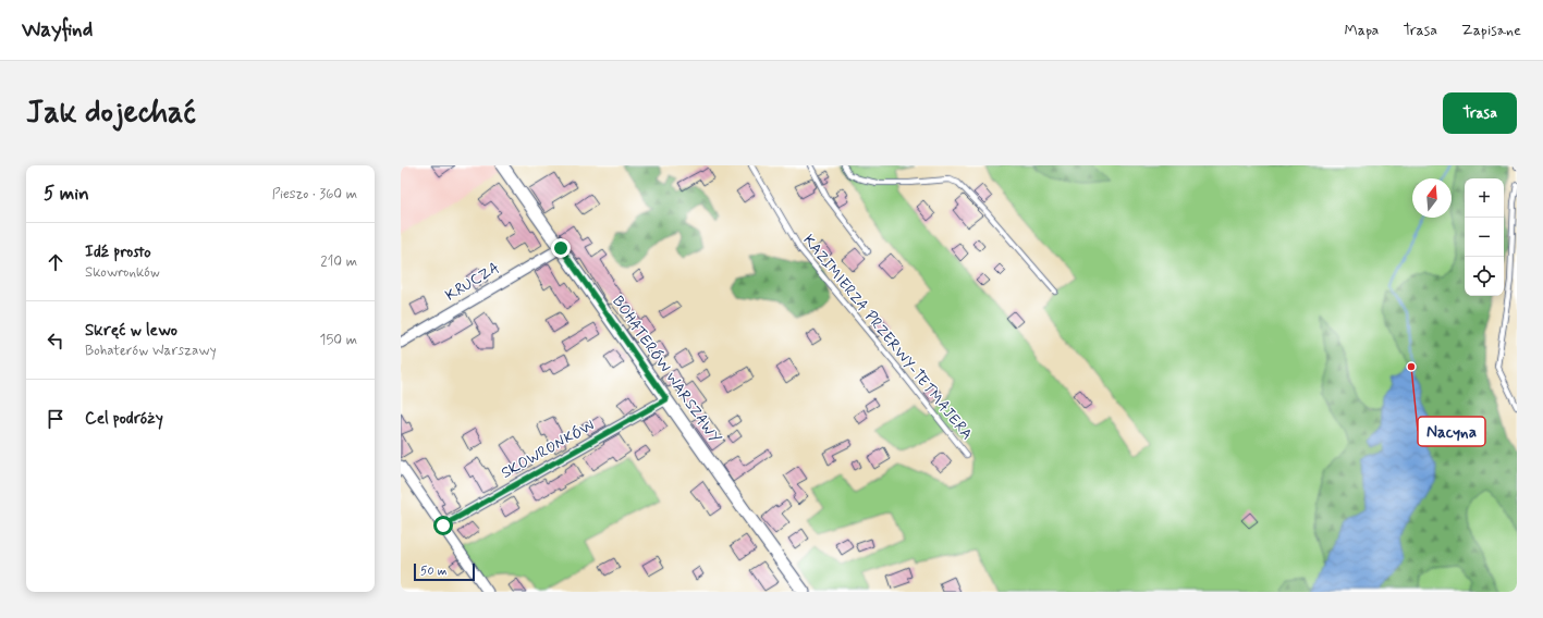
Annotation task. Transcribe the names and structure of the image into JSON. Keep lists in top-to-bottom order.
{
  "streets": {
    "street": ["KRUCZA", "BOHATERÓW WARSZAWY", "SKOWRONKÓW"],
    "lane": ["KAZIMIERZA PRZERWY-TETMAJERA"]
  },
  "crossings": [
    ["KRUCZA", "BOHATERÓW WARSZAWY"],
    ["BOHATERÓW WARSZAWY", "SKOWRONKÓW"]
  ],
  "places": ["Nacyna"],
  "scale_bar": "50 m",
  "north": "top",
  "page": {
    "header": "Wayfind",
    "nav": ["Mapa", "Trasa", "Zapisane"],
    "buttons": "Trasa",
    "title": "Jak dojechać",
    "heading": ["5 min", "Pieszo · 360 m"],
    "map_buttons": ["+", "−"],
    "list": [
      ["Idź prosto", "Skowronków", "210 m"],
      ["Skręć w lewo", "Bohaterów Warszawy", "150 m"],
      "Cel podróży"
    ],
    "scale": "50 m"
  }
}
